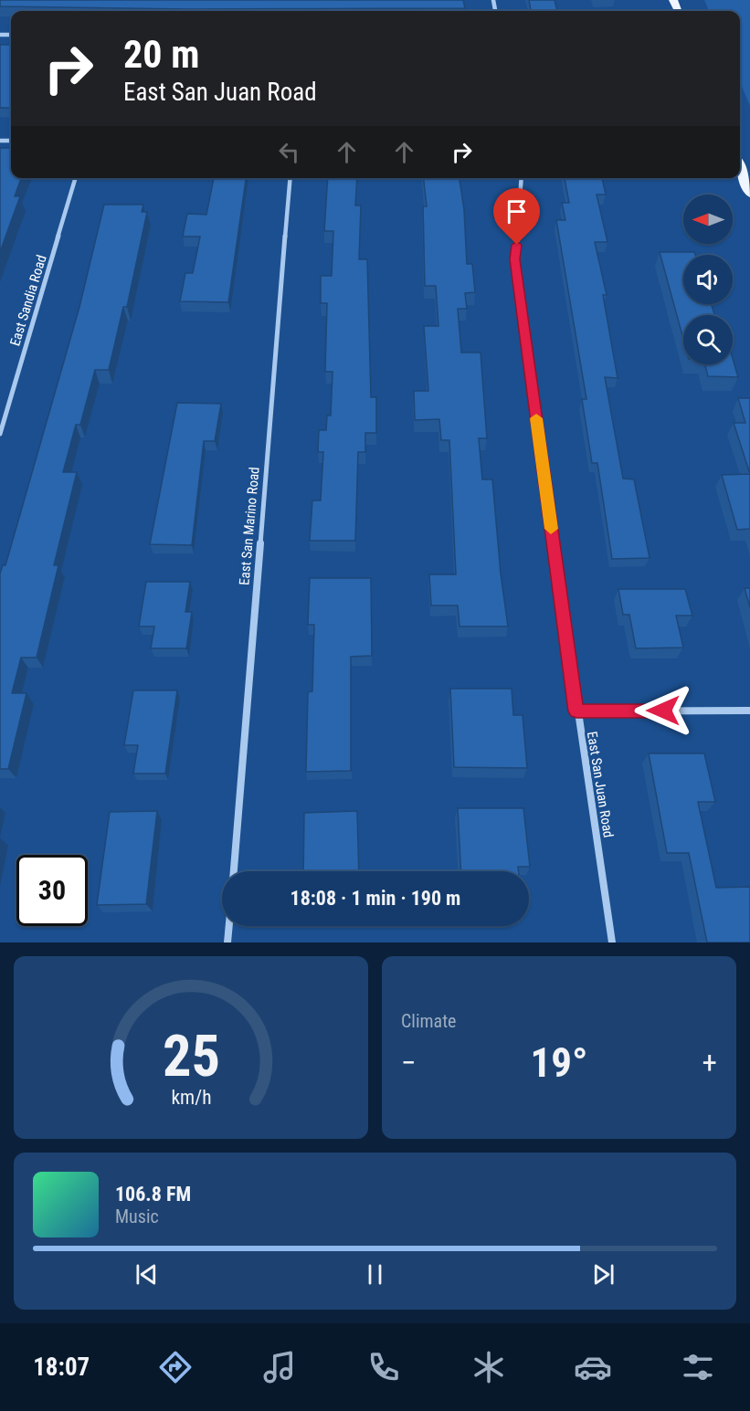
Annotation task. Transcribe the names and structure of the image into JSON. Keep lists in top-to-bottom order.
{
  "streets": {
    "street": ["East Sandia Road", "East San Marino Road", "East San Juan Road"]
  },
  "north": "left",
  "page": {
    "turn": ["20 m", "East San Juan Road"],
    "limit": "30",
    "trip": "18:08 · 1 min · 190 m",
    "tile": "Climate",
    "heat": ["−", "19°", "+"],
    "song": ["106.8 FM", "Music"],
    "tabs": "18:07",
    "gauge": ["25", "km/h"]
  }
}
